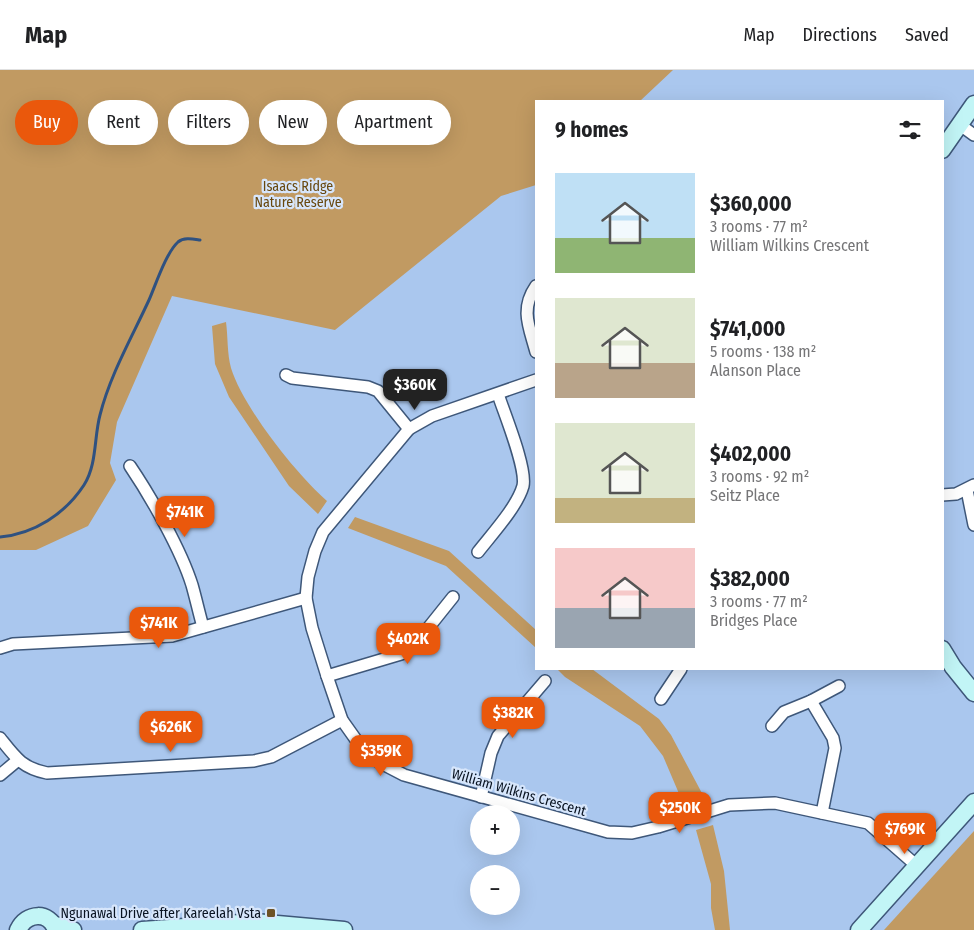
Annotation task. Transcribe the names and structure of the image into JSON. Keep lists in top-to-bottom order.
{
  "streets": {
    "street": ["William Wilkins Crescent"]
  },
  "parks": ["Isaacs Ridge Nature Reserve"],
  "places": {
    "transit": ["Ngunawal Drive after Kareelah Vsta"]
  },
  "page": {
    "header": "Map",
    "nav": ["Map", "Directions", "Saved"],
    "chip": [
      "Buy",
      "Rent",
      "Filters",
      "New",
      "Apartment"
    ],
    "heading": "9 homes",
    "list": [
      {
        "name": "$360,000",
        "note": "3 rooms · 77 m² · William Wilkins Crescent"
      },
      {
        "name": "$741,000",
        "note": "5 rooms · 138 m² · Alanson Place"
      },
      {
        "name": "$402,000",
        "note": "3 rooms · 92 m² · Seitz Place"
      },
      {
        "name": "$382,000",
        "note": "3 rooms · 77 m² · Bridges Place"
      }
    ],
    "price": [
      "$360K",
      "$741K",
      "$741K",
      "$402K",
      "$382K",
      "$626K",
      "$359K",
      "$250K",
      "$769K"
    ],
    "map_buttons": ["+", "−"]
  }
}
